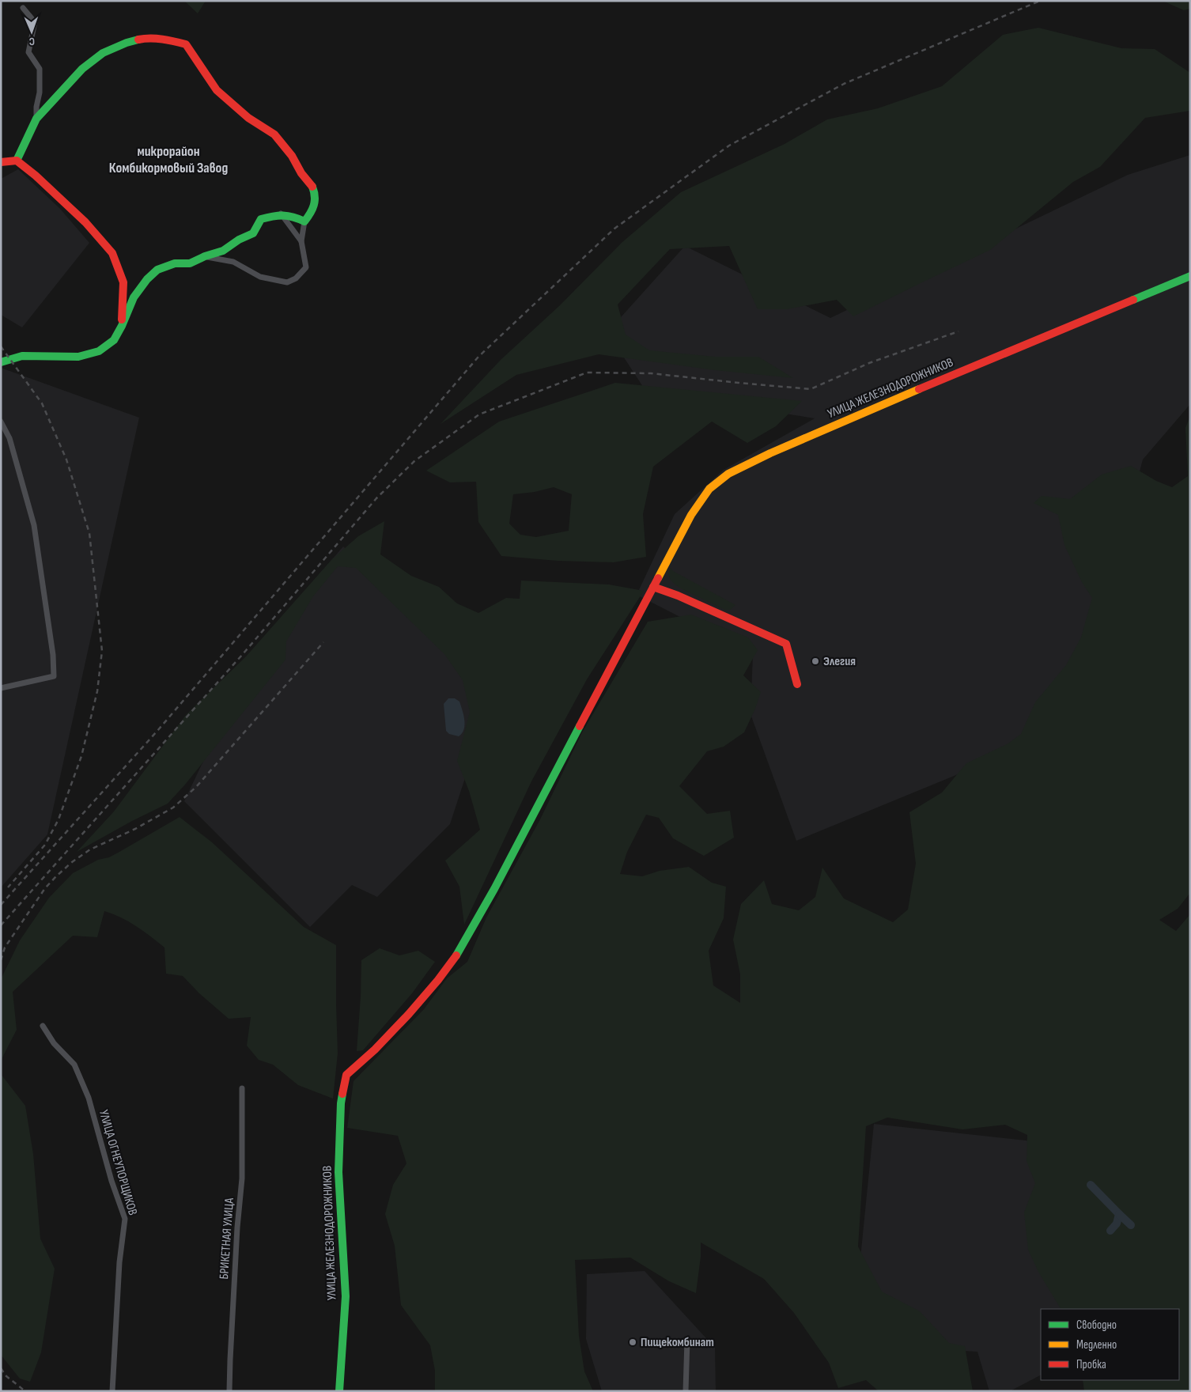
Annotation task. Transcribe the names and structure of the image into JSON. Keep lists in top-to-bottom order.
{
  "streets": {
    "street": ["УЛИЦА ЖЕЛЕЗНОДОРОЖНИКОВ", "УЛИЦА ОГНЕУПОРЩИКОВ", "БРИКЕТНАЯ УЛИЦА"]
  },
  "districts": ["микрорайон Комбикормовый Завод"],
  "places": ["Элегия", "Пищекомбинат"],
  "legend": ["Свободно", "Медленно", "Пробка"],
  "north": "bottom"
}
